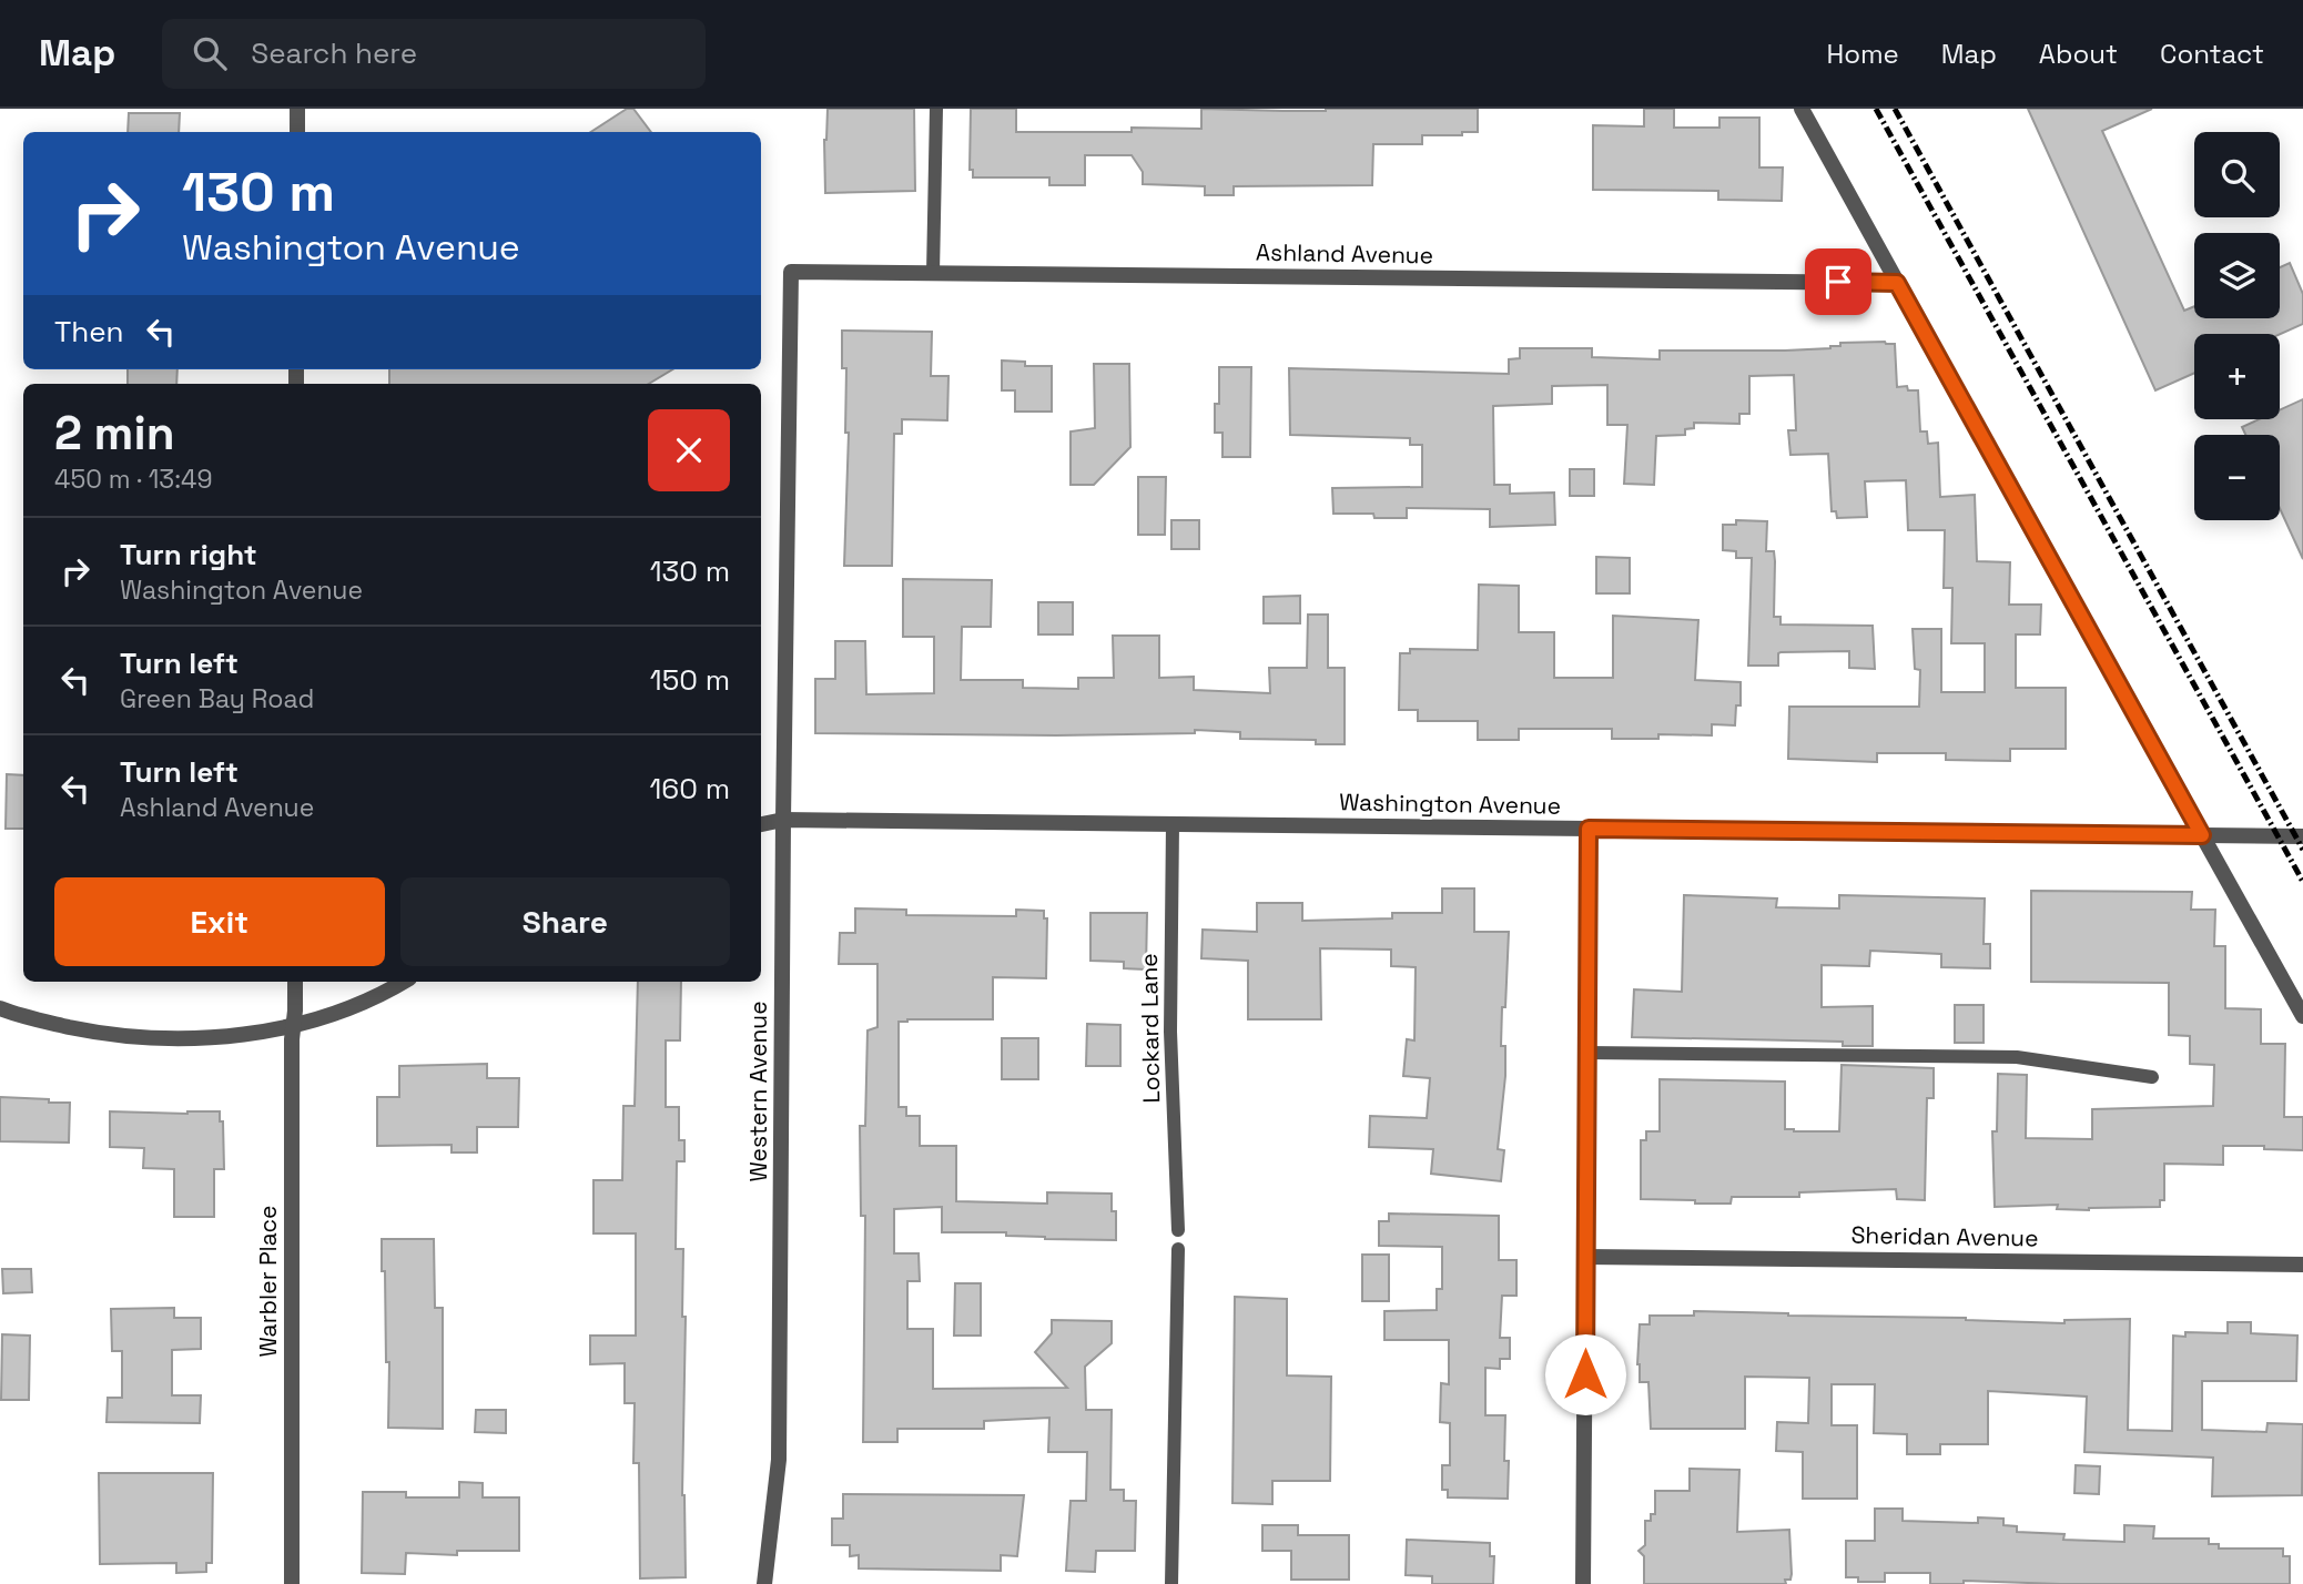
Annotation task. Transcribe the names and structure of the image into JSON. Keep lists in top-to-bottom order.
{
  "streets": {
    "street": [
      "Ashland Avenue",
      "Washington Avenue",
      "Western Avenue",
      "Sheridan Avenue",
      "Warbler Place"
    ],
    "lane": ["Lockard Lane"]
  },
  "crossings": [
    ["Ashland Avenue", "Western Avenue"],
    ["Washington Avenue", "Lockard Lane"],
    ["Washington Avenue", "Western Avenue"]
  ],
  "page": {
    "header": "Map",
    "search": "Search here",
    "nav": [
      "Home",
      "Map",
      "About",
      "Contact"
    ],
    "map_buttons": ["+", "−"],
    "turn": ["130 m", "Washington Avenue"],
    "then": "Then",
    "heading": ["2 min", "450 m · 13:49"],
    "list": [
      {
        "name": "Turn right",
        "note": "Washington Avenue",
        "value": "130 m"
      },
      {
        "name": "Turn left",
        "note": "Green Bay Road",
        "value": "150 m"
      },
      {
        "name": "Turn left",
        "note": "Ashland Avenue",
        "value": "160 m"
      }
    ],
    "buttons": ["Exit", "Share"]
  }
}
